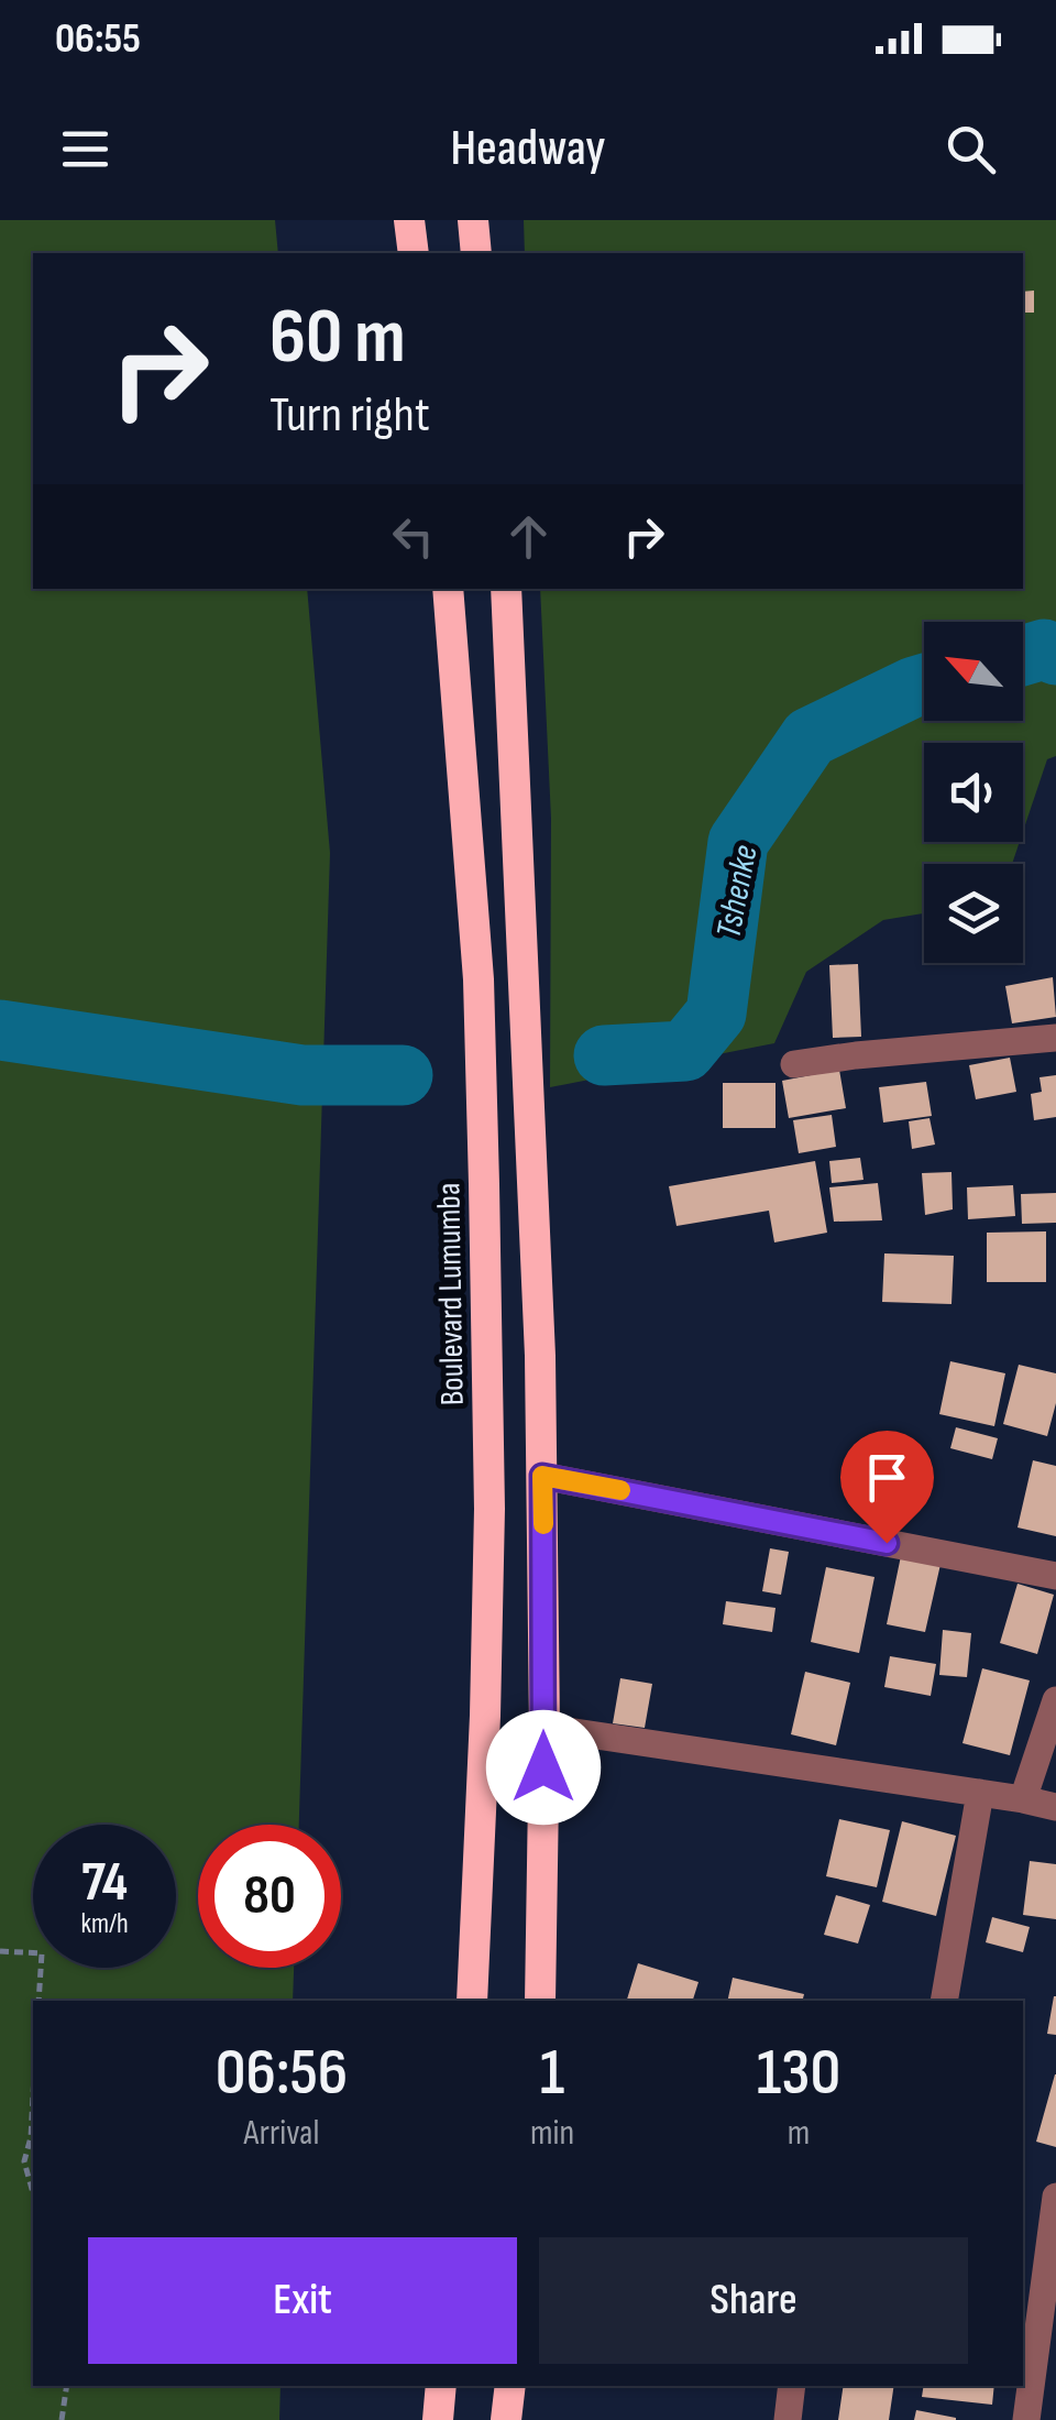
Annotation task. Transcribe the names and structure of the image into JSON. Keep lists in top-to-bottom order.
{
  "streets": {
    "highway": ["Boulevard Lumumba"]
  },
  "water": ["Tshenke"],
  "north": "top left",
  "page": {
    "status": "06:55",
    "header": "Headway",
    "turn": ["60 m", "Turn right"],
    "speed": "74 km/h",
    "limit": "80",
    "eta": [
      "06:56",
      "Arrival",
      "1",
      "min",
      "130",
      "m"
    ],
    "buttons": ["Exit", "Share"]
  }
}
